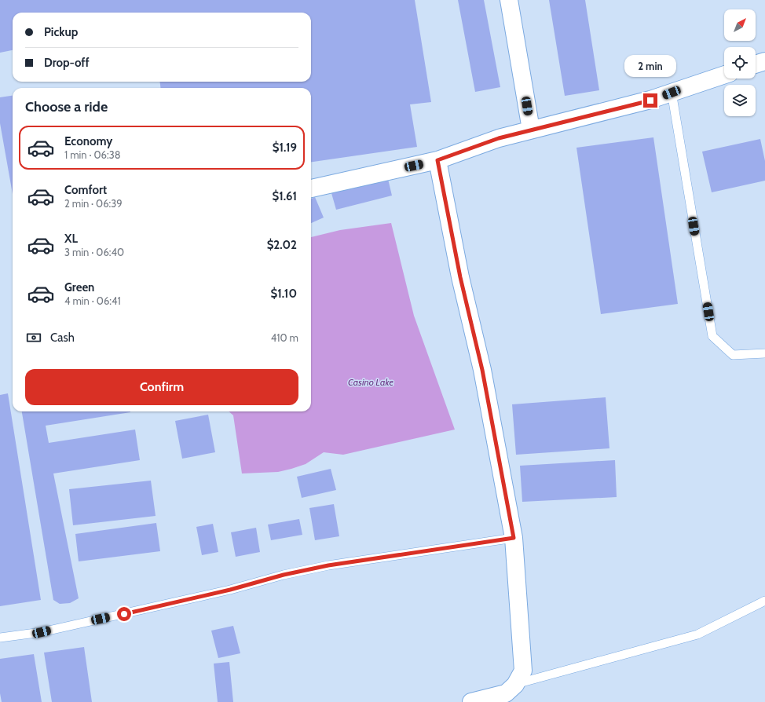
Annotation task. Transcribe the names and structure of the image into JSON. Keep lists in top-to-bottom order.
{
  "water": ["Casino Lake"],
  "north": "top right",
  "page": {
    "banner": ["Pickup", "Drop-off"],
    "bubble": "2 min",
    "heading": "Choose a ride",
    "list": [
      {
        "name": "Economy",
        "note": "1 min · 06:38",
        "value": "$1.19"
      },
      {
        "name": "Comfort",
        "note": "2 min · 06:39",
        "value": "$1.61"
      },
      {
        "name": "XL",
        "note": "3 min · 06:40",
        "value": "$2.02"
      },
      {
        "name": "Green",
        "note": "4 min · 06:41",
        "value": "$1.10"
      }
    ],
    "pay": ["Cash", "410 m"],
    "buttons": "Confirm"
  }
}
